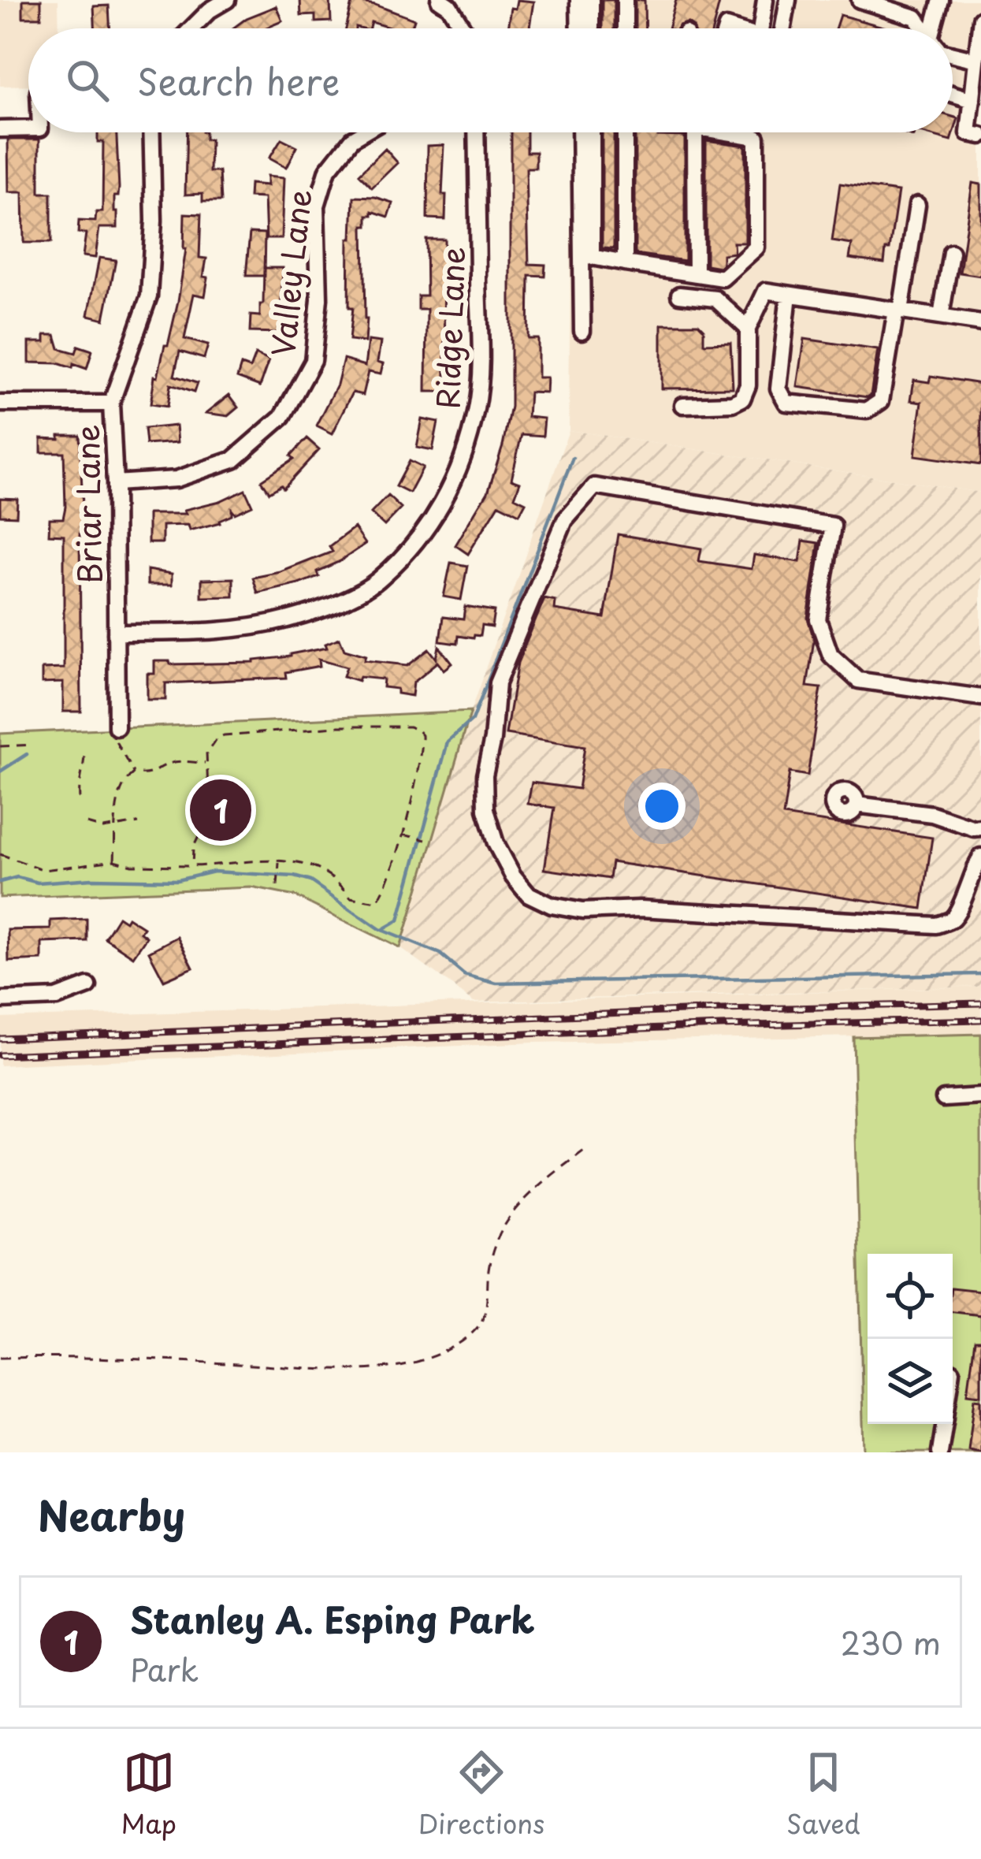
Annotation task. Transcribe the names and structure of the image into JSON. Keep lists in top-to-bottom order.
{
  "streets": {
    "street": ["Valley Lane", "Ridge Lane", "Briar Lane"]
  },
  "crossings": [
    ["Valley Lane", "Briar Lane"],
    ["Ridge Lane", "Briar Lane"]
  ],
  "page": {
    "search": "Search here",
    "pins": "1",
    "heading": "Nearby",
    "list": [
      {
        "mark": "1",
        "name": "Stanley A. Esping Park",
        "note": "Park",
        "value": "230 m"
      }
    ],
    "nav": ["Map", "Directions", "Saved"]
  }
}
